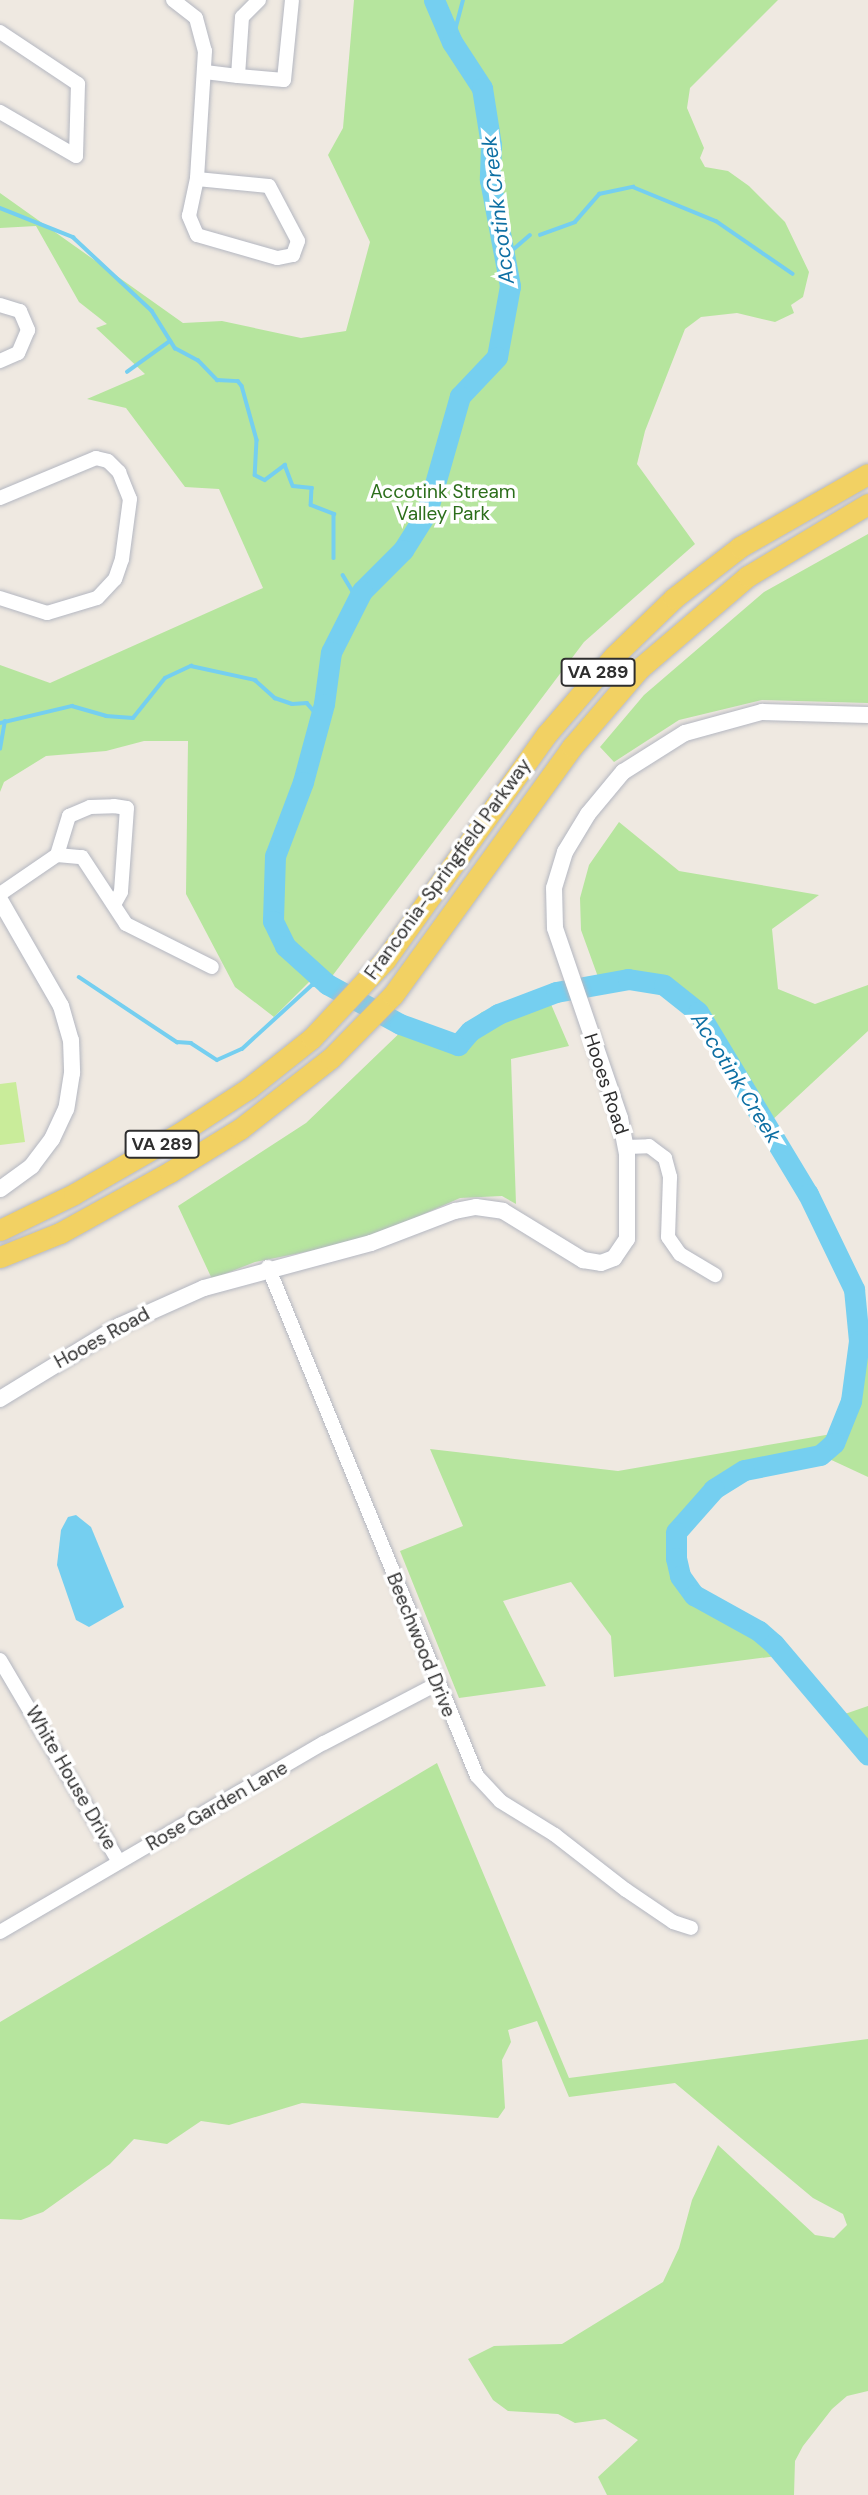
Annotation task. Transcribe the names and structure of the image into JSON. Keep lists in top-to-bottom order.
{
  "streets": {
    "main road": ["VA 289", "Franconia-Springfield Parkway"],
    "street": [
      "Hooes Road",
      "Beechwood Drive",
      "White House Drive",
      "Rose Garden Lane"
    ]
  },
  "crossings": [
    ["Hooes Road", "Beechwood Drive"],
    ["Beechwood Drive", "Rose Garden Lane"],
    ["White House Drive", "Rose Garden Lane"]
  ],
  "water": ["Accotink Creek"],
  "parks": ["Accotink Stream Valley Park"]
}
